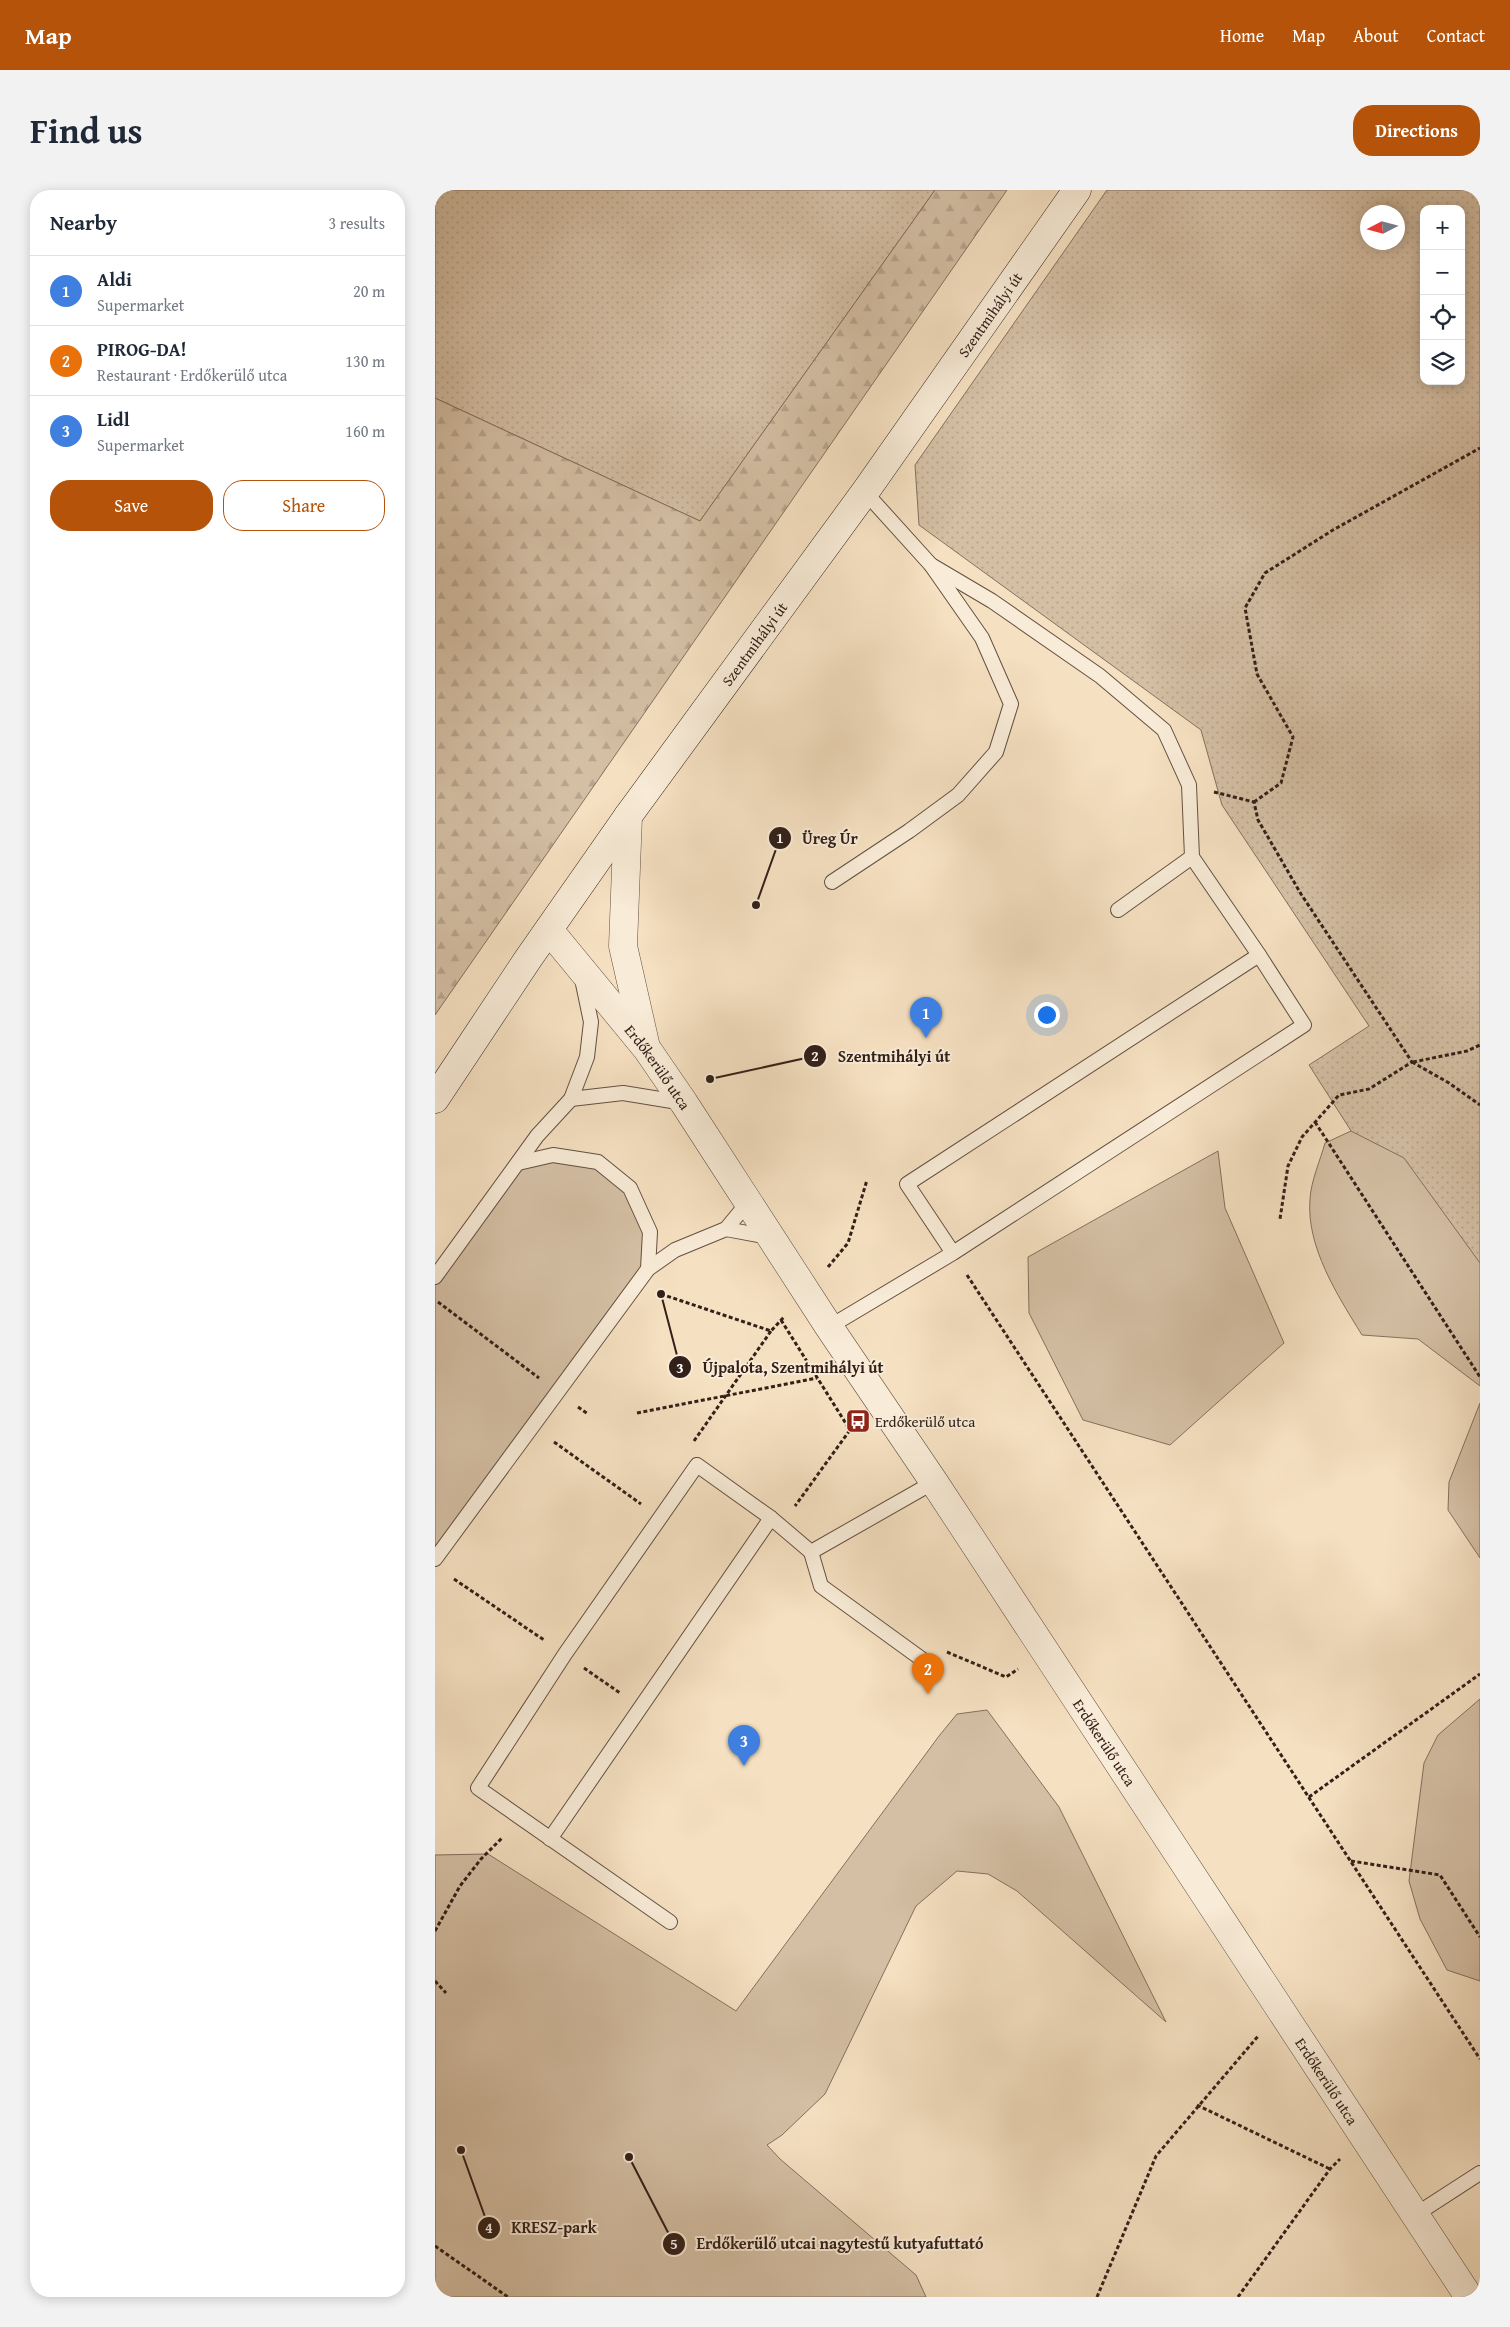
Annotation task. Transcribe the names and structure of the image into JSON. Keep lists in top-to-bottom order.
{
  "streets": {
    "street": ["Szentmihályi út", "Erdőkerülő utca"]
  },
  "crossings": [
    ["Szentmihályi út", "Erdőkerülő utca"]
  ],
  "places": {
    "other": [
      "Üreg Úr",
      "Szentmihályi út",
      "Újpalota, Szentmihályi út",
      "KRESZ-park",
      "Erdőkerülő utcai nagytestű kutyafuttató"
    ],
    "bus stop": ["Erdőkerülő utca"]
  },
  "north": "left",
  "page": {
    "header": "Map",
    "nav": [
      "Home",
      "Map",
      "About",
      "Contact"
    ],
    "title": "Find us",
    "buttons": [
      "Directions",
      ["Save", "Share"]
    ],
    "heading": ["Nearby", "3 results"],
    "map_buttons": ["+", "−"],
    "list": [
      {
        "mark": "1",
        "name": "Aldi",
        "note": "Supermarket",
        "value": "20 m"
      },
      {
        "mark": "2",
        "name": "PIROG-DA!",
        "note": "Restaurant · Erdőkerülő utca",
        "value": "130 m"
      },
      {
        "mark": "3",
        "name": "Lidl",
        "note": "Supermarket",
        "value": "160 m"
      }
    ],
    "pins": ["1", "2", "3"]
  }
}
